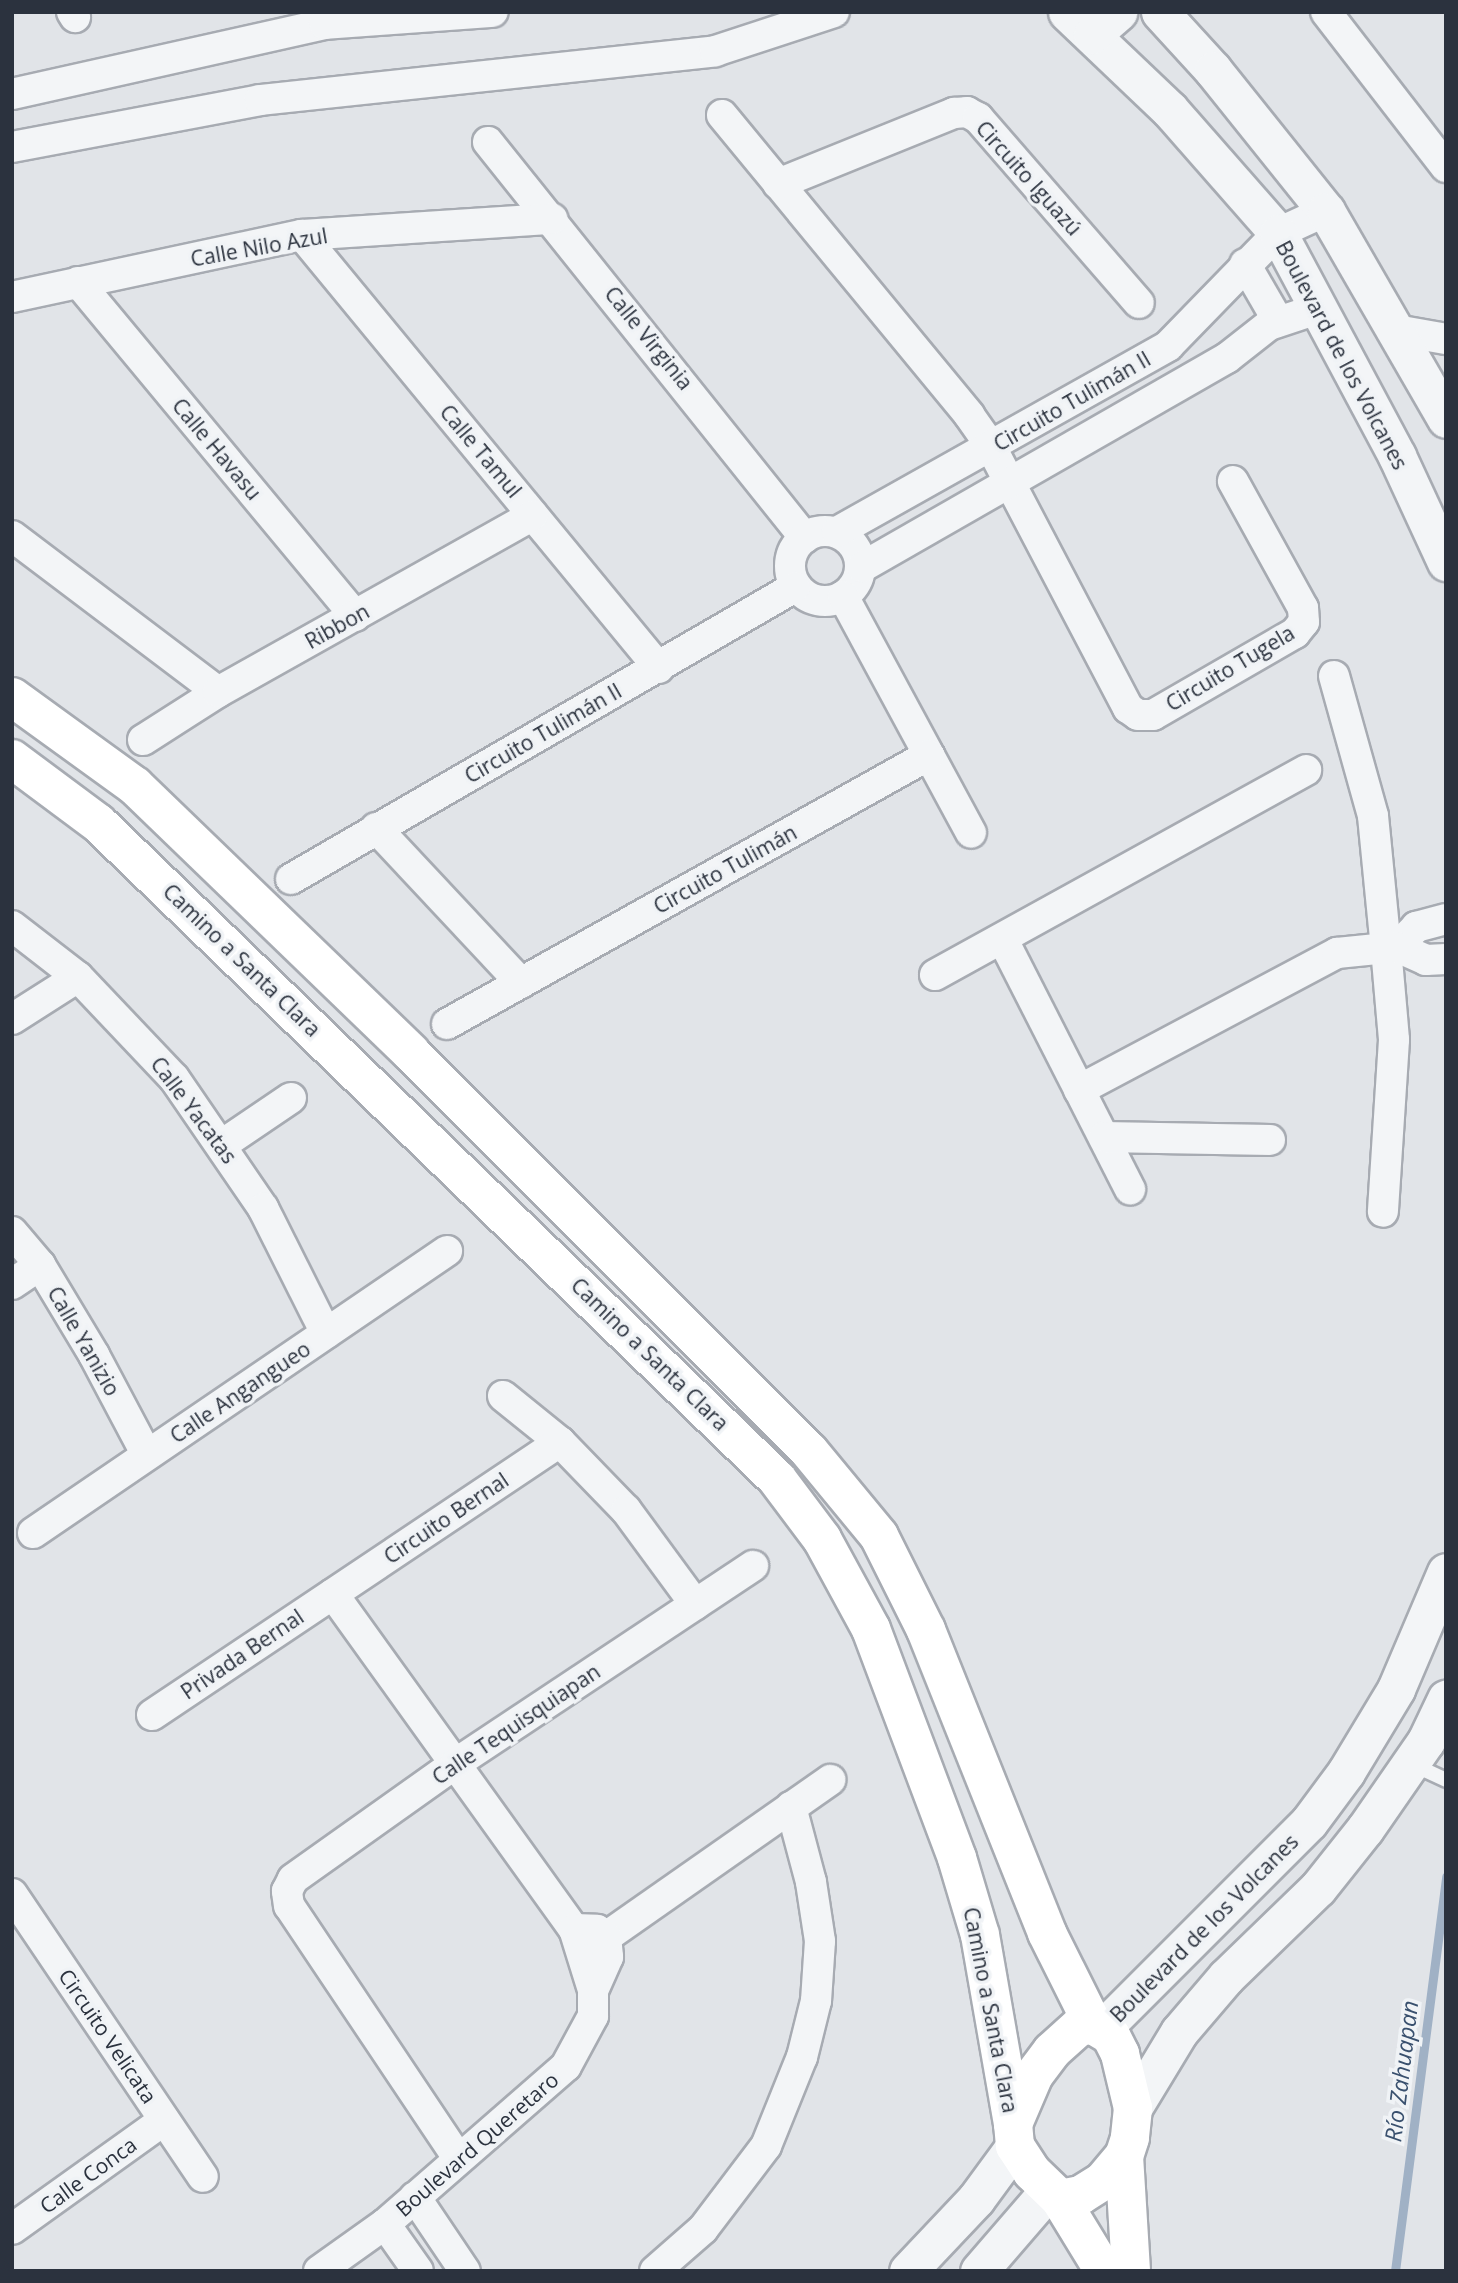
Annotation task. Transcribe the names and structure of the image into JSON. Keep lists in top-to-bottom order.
{
  "streets": {
    "main road": ["Camino a Santa Clara"],
    "street": [
      "Circuito Iguazú",
      "Calle Nilo Azul",
      "Calle Virginia",
      "Boulevard de los Volcanes",
      "Circuito Tulimán II",
      "Calle Havasu",
      "Calle Tamul",
      "Ribbon",
      "Circuito Tugela",
      "Circuito Tulimán",
      "Calle Yacatas",
      "Calle Yanizio",
      "Calle Angangueo",
      "Circuito Bernal",
      "Privada Bernal",
      "Calle Tequisquiapan",
      "Circuito Velicata",
      "Boulevard Queretaro",
      "Calle Conca"
    ]
  },
  "crossings": [
    ["Calle Nilo Azul", "Calle Virginia"],
    ["Calle Nilo Azul", "Calle Havasu"],
    ["Calle Nilo Azul", "Calle Tamul"],
    ["Calle Virginia", "Circuito Tulimán II"],
    ["Boulevard de los Volcanes", "Circuito Tulimán II"],
    ["Boulevard de los Volcanes", "Camino a Santa Clara"],
    ["Circuito Tulimán II", "Calle Tamul"],
    ["Circuito Tulimán II", "Circuito Tugela"],
    ["Calle Havasu", "Ribbon"],
    ["Calle Tamul", "Ribbon"],
    ["Calle Yacatas", "Calle Angangueo"],
    ["Calle Yanizio", "Calle Angangueo"],
    ["Circuito Bernal", "Privada Bernal"],
    ["Calle Tequisquiapan", "Boulevard Queretaro"],
    ["Circuito Velicata", "Calle Conca"]
  ],
  "water": ["Río Zahuapan"]
}
